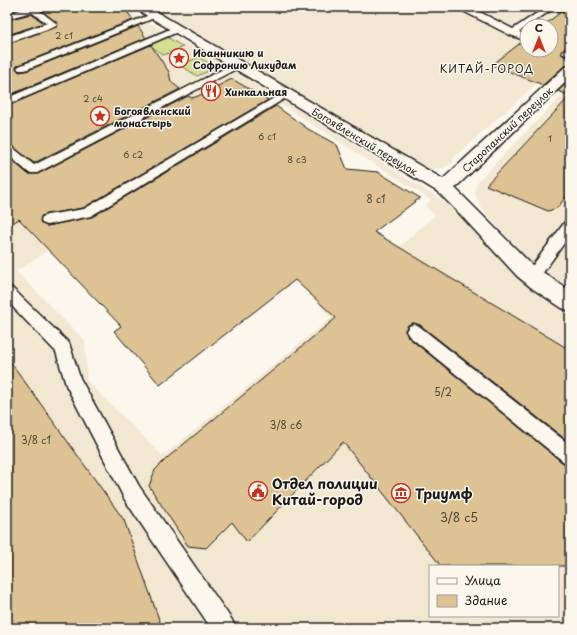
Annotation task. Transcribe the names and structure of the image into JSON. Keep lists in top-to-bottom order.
{
  "streets": {
    "street": ["Старопанский переулок", "Богоявленский переулок"]
  },
  "crossings": [
    ["Старопанский переулок", "Богоявленский переулок"]
  ],
  "districts": ["КИТАЙ-ГОРОД"],
  "places": {
    "place": ["Иоанникию и Софронию Лихудам", "Богоявленский монастырь"],
    "restaurant": ["Хинкальная"],
    "public building": ["Отдел полиции Китай-город"],
    "museum": ["Триумф"]
  },
  "house_numbers": [
    "2 с1",
    "2 с4",
    "6 с1",
    "1",
    "6 с2",
    "8 с3",
    "8 с1",
    "5/2",
    "3/8 с6",
    "3/8 с1",
    "3/8 с5"
  ],
  "legend": ["Улица", "Здание"],
  "north": "top"
}
